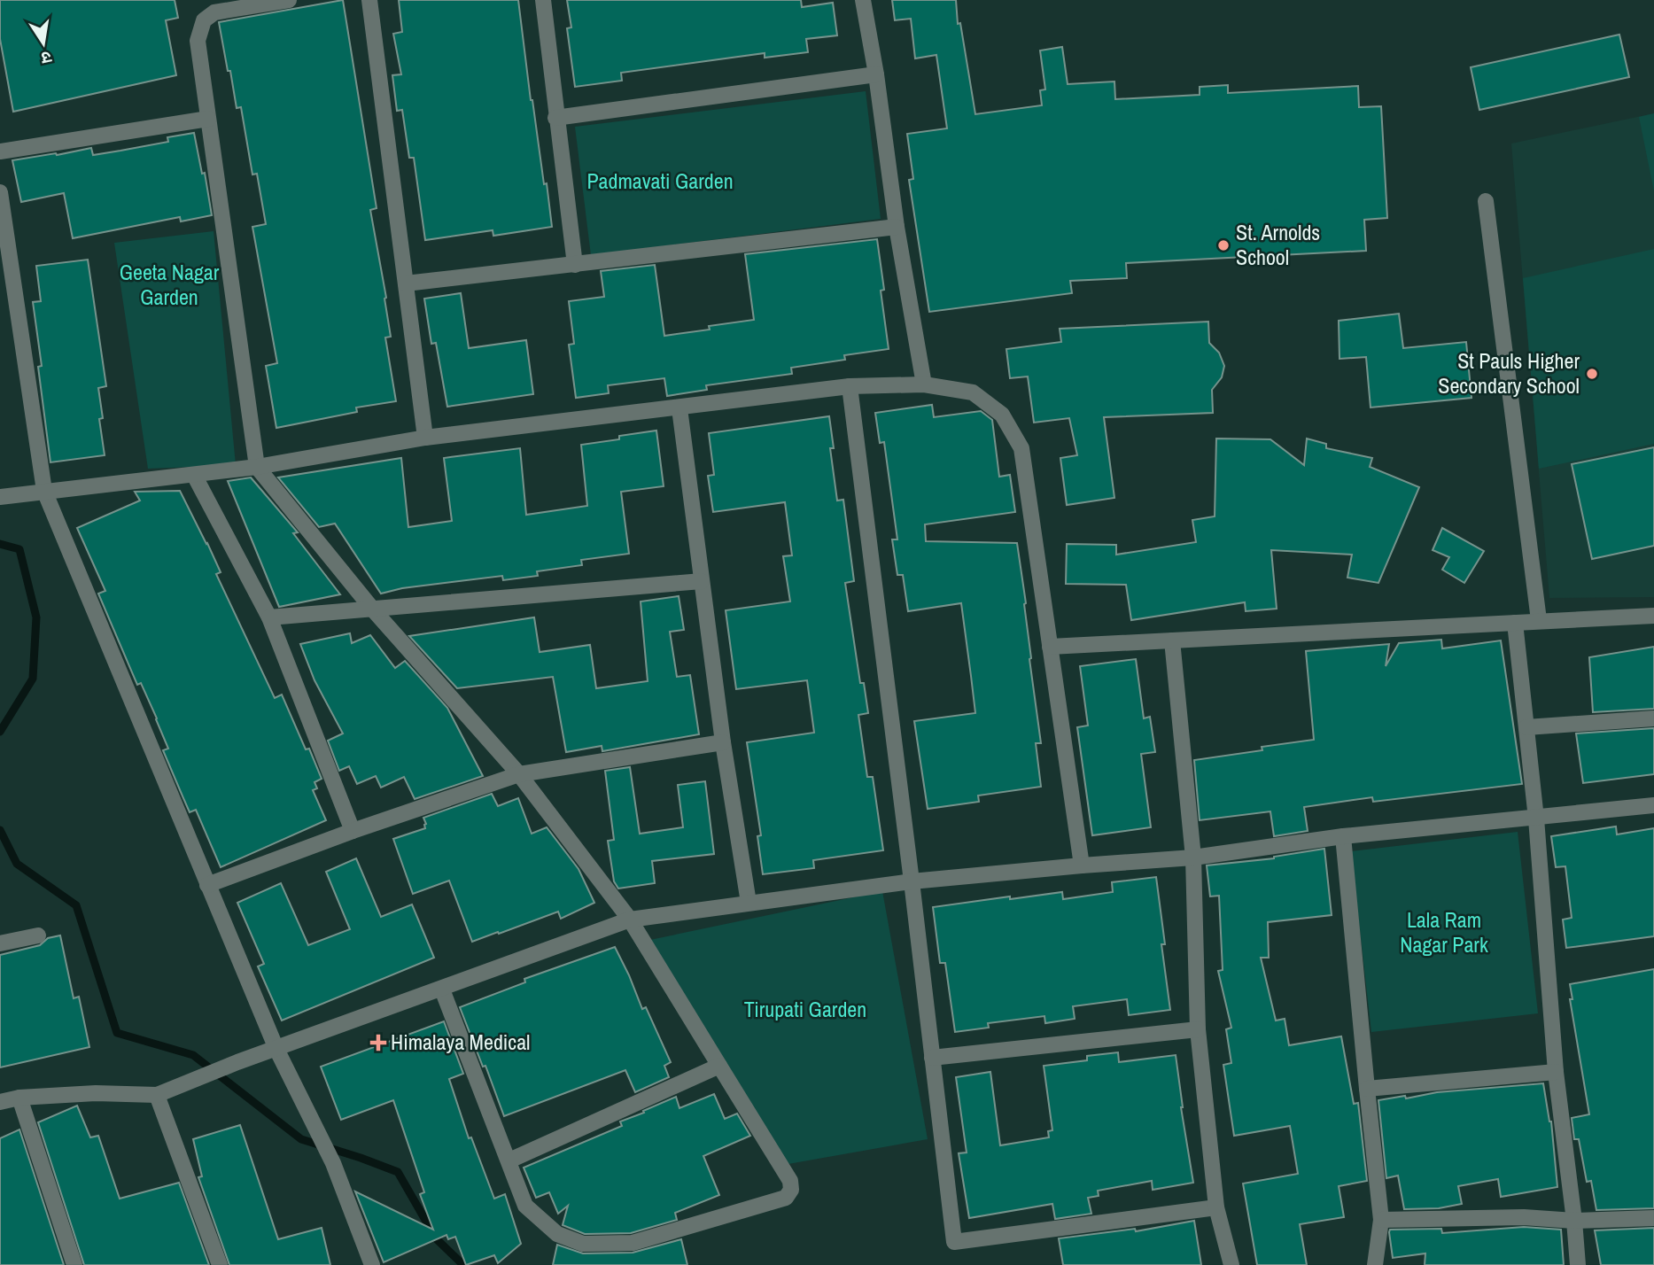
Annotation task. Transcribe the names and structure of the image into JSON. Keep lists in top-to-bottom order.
{
  "parks": [
    "Padmavati Garden",
    "Geeta Nagar Garden",
    "Lala Ram Nagar Park",
    "Tirupati Garden"
  ],
  "places": {
    "other": ["St. Arnolds School", "St Pauls Higher Secondary School"],
    "health": ["Himalaya Medical"]
  },
  "north": "bottom"
}
